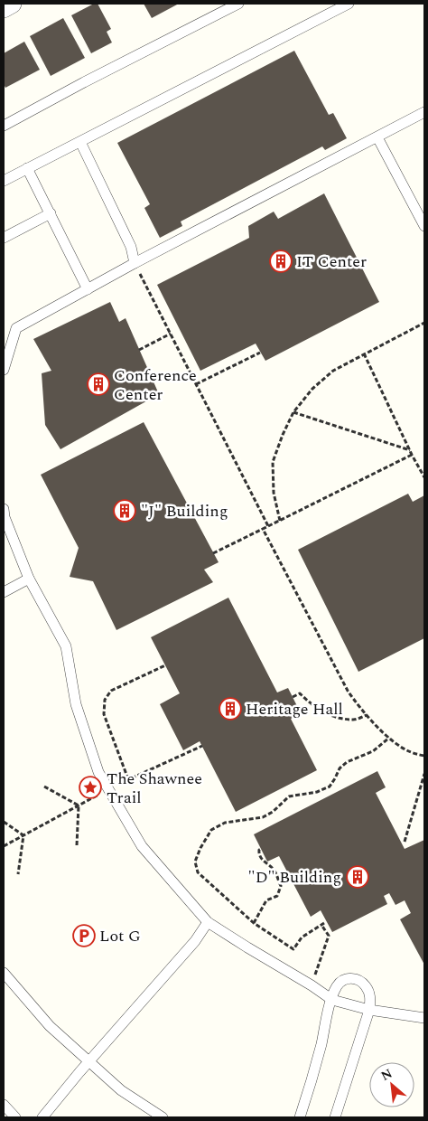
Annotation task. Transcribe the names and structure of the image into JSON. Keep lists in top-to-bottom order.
{
  "places": {
    "building": [
      "IT Center",
      "Conference Center",
      "\"J\" Building",
      "Heritage Hall",
      "\"D\" Building"
    ],
    "place": ["The Shawnee Trail"],
    "parking": ["Lot G"]
  },
  "north": "top left"
}
